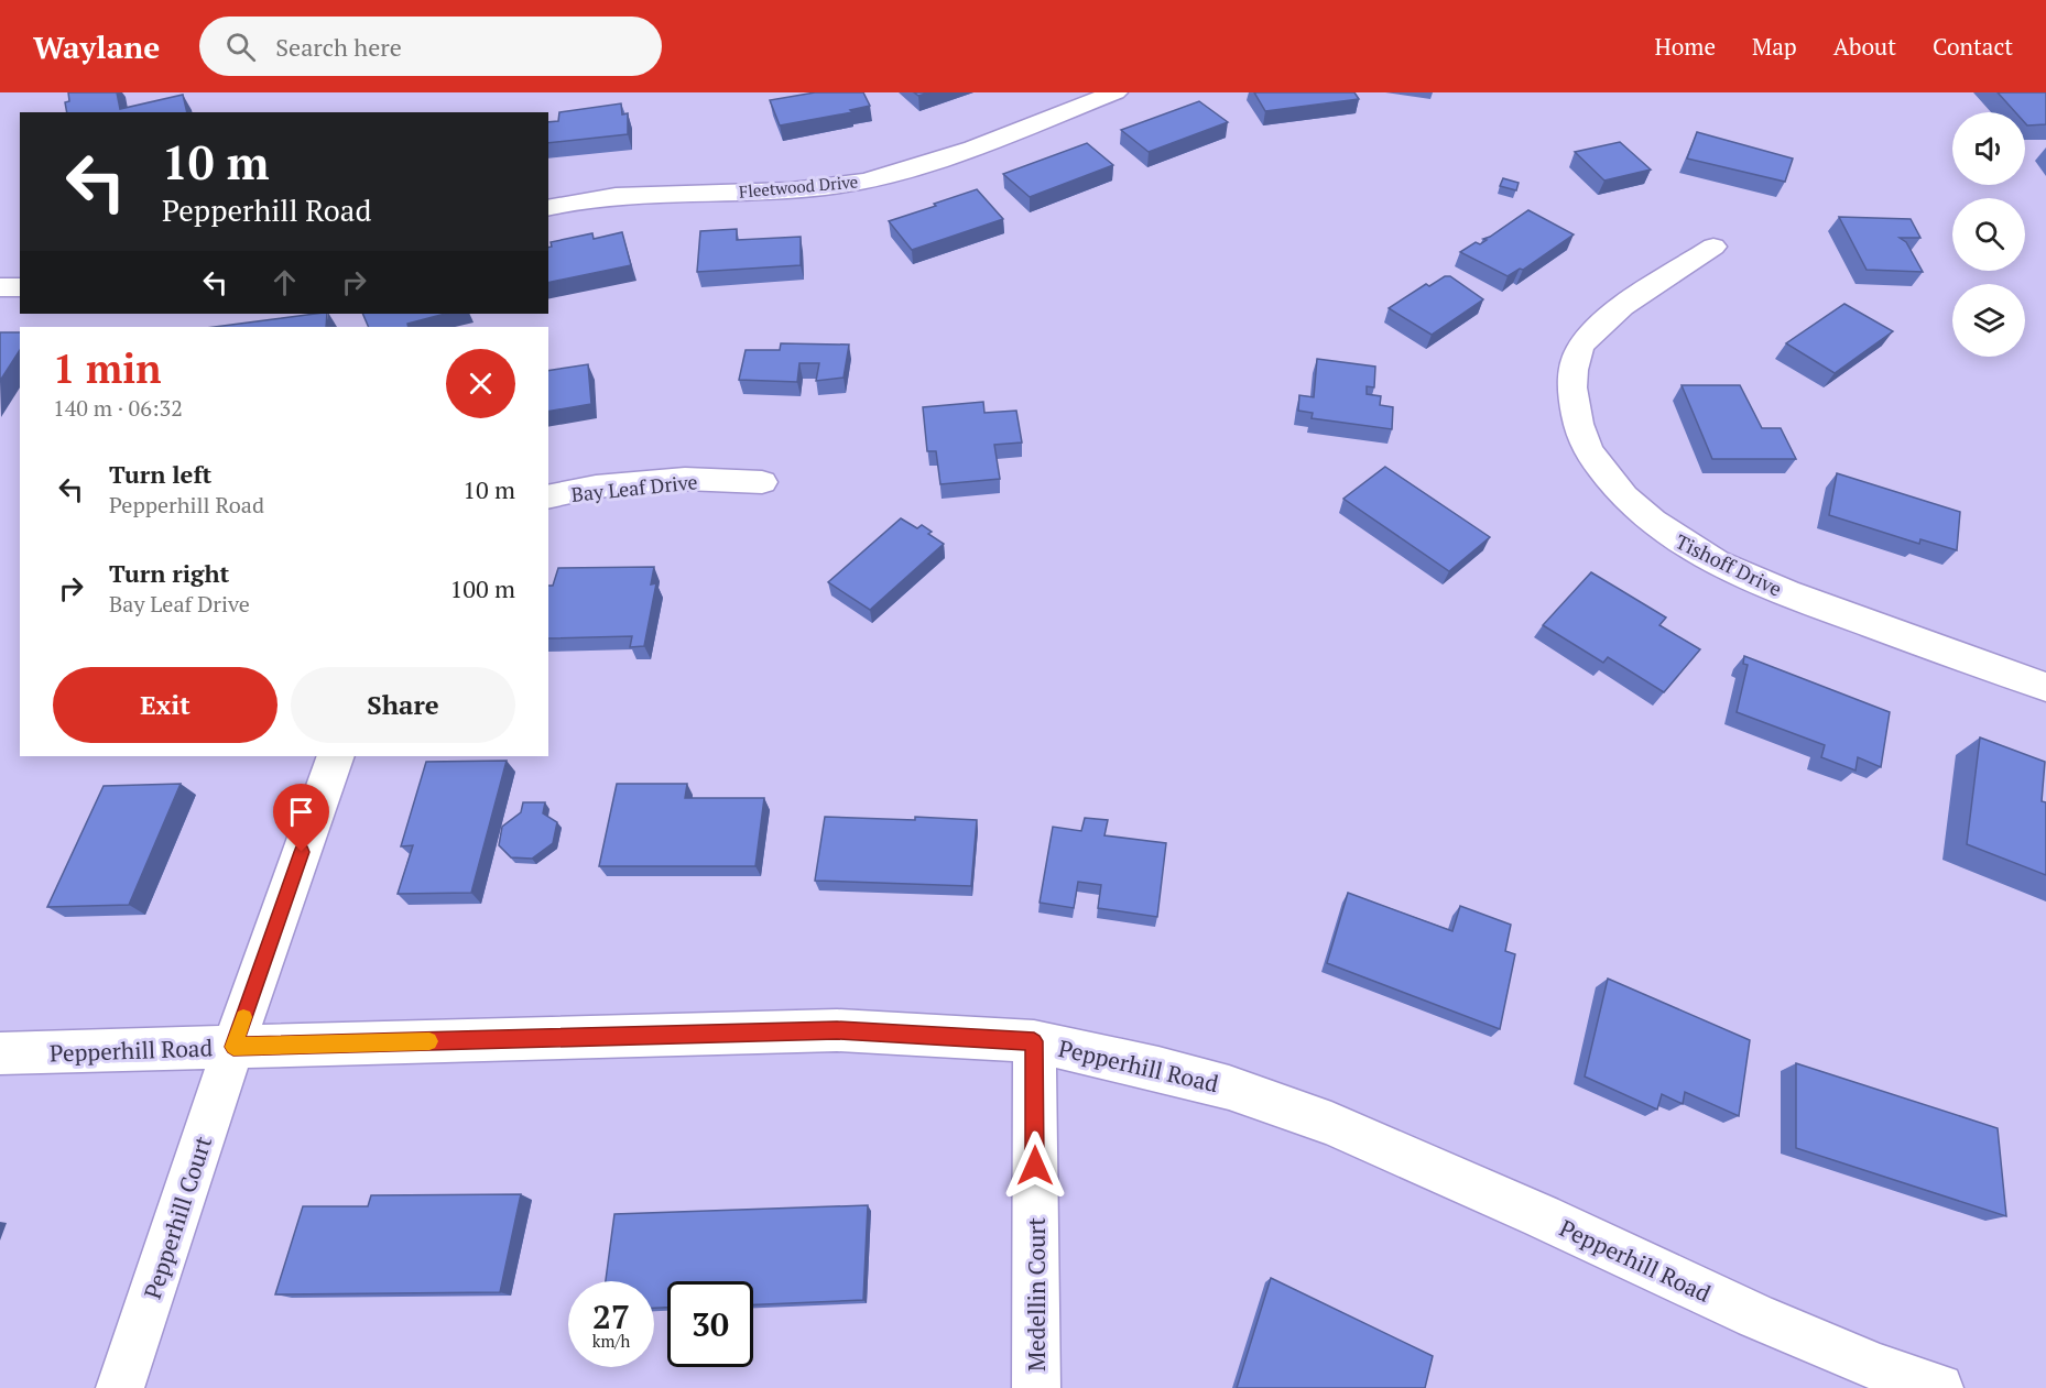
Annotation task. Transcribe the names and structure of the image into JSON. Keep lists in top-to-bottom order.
{
  "streets": {
    "street": [
      "Fleetwood Drive",
      "Bay Leaf Drive",
      "Tishoff Drive",
      "Pepperhill Road",
      "Pepperhill Court",
      "Medellin Court"
    ]
  },
  "crossings": [
    ["Pepperhill Road", "Pepperhill Court"],
    ["Pepperhill Road", "Medellin Court"]
  ],
  "page": {
    "header": "Waylane",
    "search": "Search here",
    "nav": [
      "Home",
      "Map",
      "About",
      "Contact"
    ],
    "turn": ["10 m", "Pepperhill Road"],
    "heading": ["1 min", "140 m · 06:32"],
    "list": [
      {
        "name": "Turn left",
        "note": "Pepperhill Road",
        "value": "10 m"
      },
      {
        "name": "Turn right",
        "note": "Bay Leaf Drive",
        "value": "100 m"
      }
    ],
    "buttons": ["Exit", "Share"],
    "speed": "27 km/h",
    "limit": "30"
  }
}
